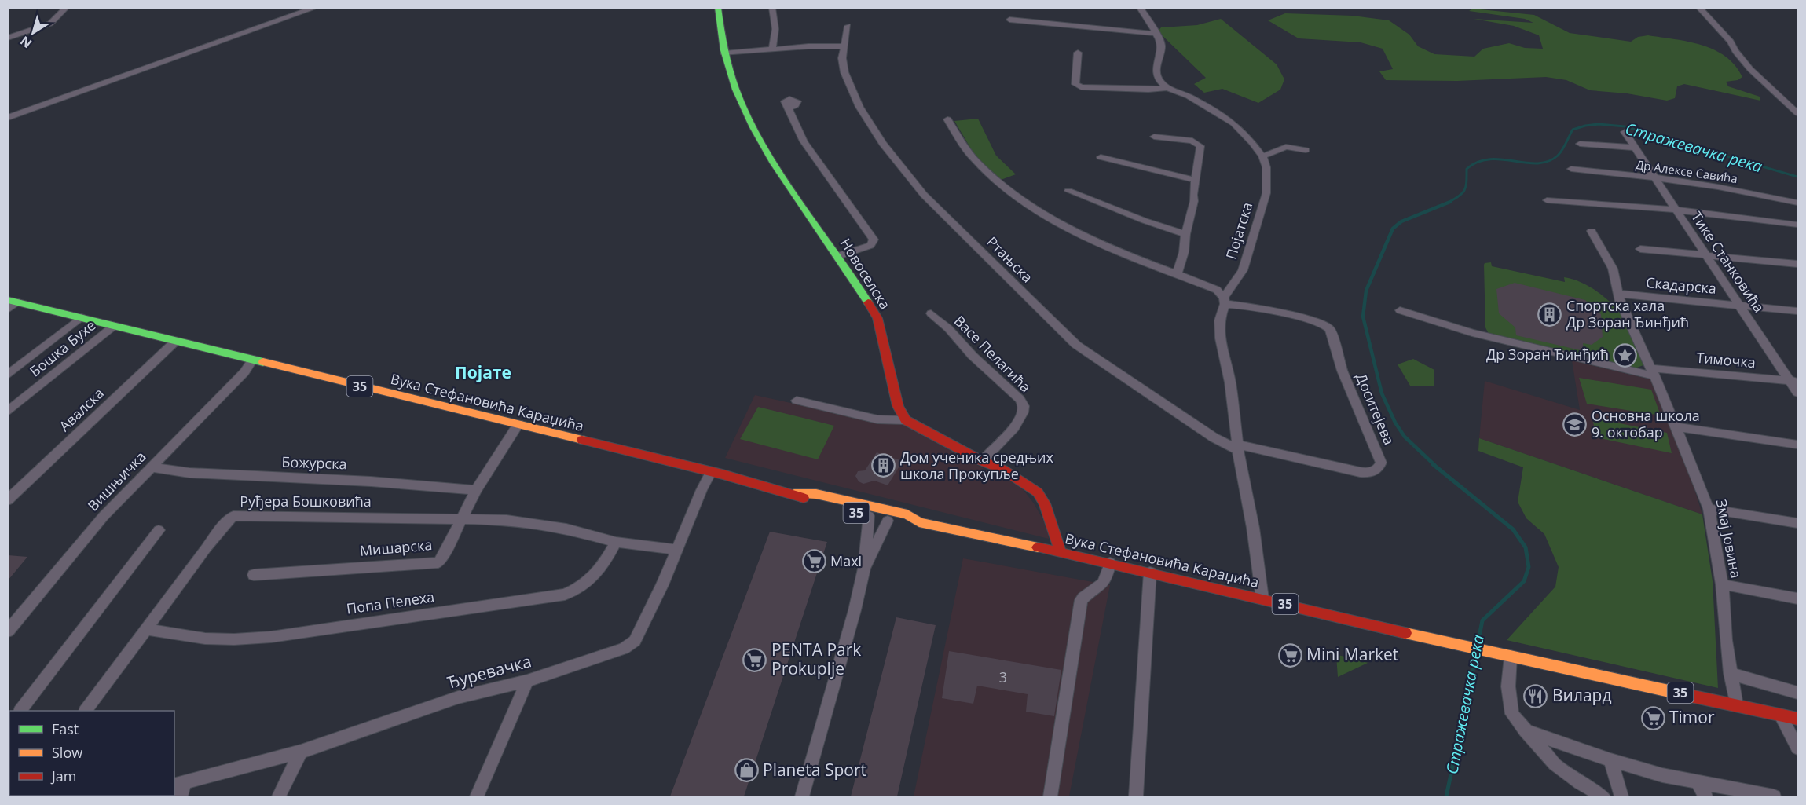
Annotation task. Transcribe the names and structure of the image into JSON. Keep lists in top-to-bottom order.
{
  "streets": {
    "main road": ["Новоселска", "35", "Вука Стефановића Караџића"],
    "street": [
      "Др Алексе Савића",
      "Појатска",
      "Ртањска",
      "Тике Станковића",
      "Скадарска",
      "Бошка Бухе",
      "Васе Пелагића",
      "Тимочка",
      "Доситејева",
      "Авалска",
      "Божурска",
      "Вишњичка",
      "Руђера Бошковића",
      "Змај Јовина",
      "Мишарска",
      "Попа Пелеха",
      "Ђуревачка"
    ]
  },
  "crossings": [
    ["Др Алексе Савића", "Тике Станковића"],
    ["Појатска", "Ртањска"],
    ["Појатска", "Вука Стефановића Караџића"],
    ["Појатска", "Доситејева"],
    ["Ртањска", "Доситејева"],
    ["Тике Станковића", "Скадарска"],
    ["Тике Станковића", "Тимочка"],
    ["Скадарска", "Змај Јовина"],
    ["Бошка Бухе", "Вука Стефановића Караџића"],
    ["Тимочка", "Змај Јовина"],
    ["35", "Вука Стефановића Караџића"],
    ["35", "Змај Јовина"],
    ["Вука Стефановића Караџића", "Авалска"],
    ["Вука Стефановића Караџића", "Вишњичка"],
    ["Вука Стефановића Караџића", "Мишарска"],
    ["Вука Стефановића Караџића", "Ђуревачка"],
    ["Божурска", "Вишњичка"],
    ["Божурска", "Мишарска"],
    ["Руђера Бошковића", "Мишарска"],
    ["Руђера Бошковића", "Попа Пелеха"],
    ["Руђера Бошковића", "Ђуревачка"]
  ],
  "districts": ["Појате"],
  "water": ["Стражевачка река"],
  "places": {
    "building": ["Спортска хала Др Зоран Ђинђић", "Дом ученика средњих школа Прокупље"],
    "place": ["Др Зоран Ђинђић"],
    "school or university": ["Основна школа 9. октобар"],
    "supermarket": [
      "Maxi",
      "Mini Market",
      "PENTA Park Prokuplje",
      "Timor"
    ],
    "restaurant": ["Вилард"],
    "shop": ["Planeta Sport"]
  },
  "house_numbers": ["3"],
  "legend": ["Fast", "Slow", "Jam"],
  "north": "bottom left"
}
